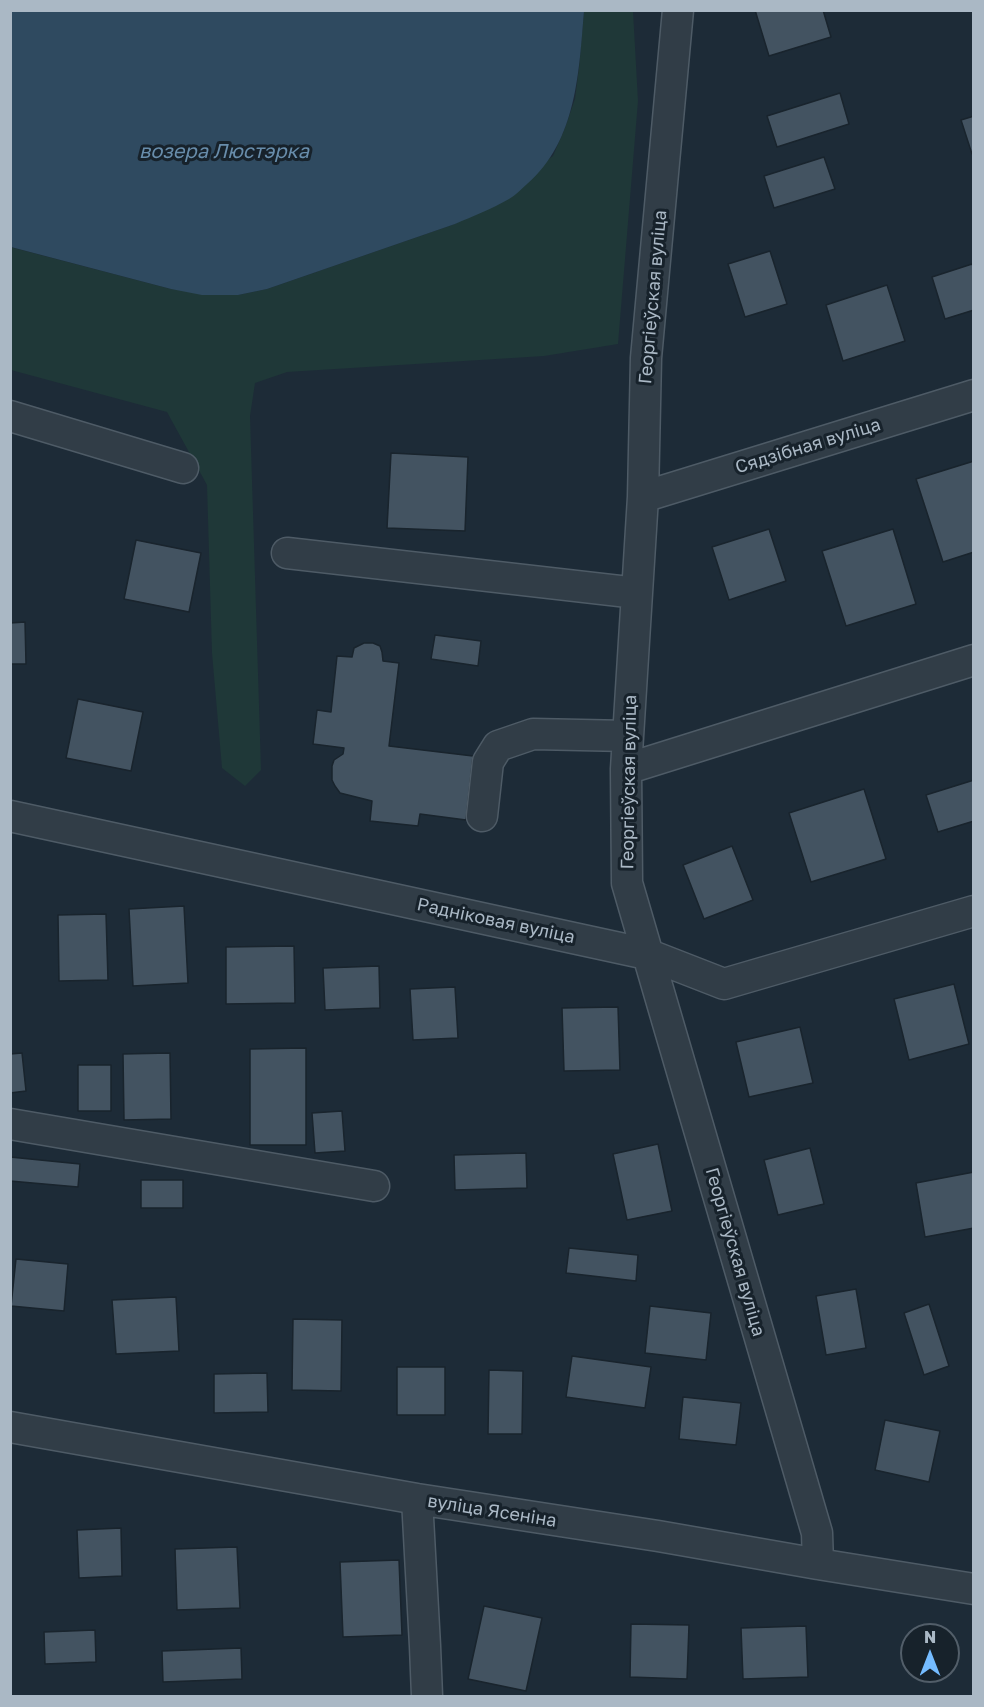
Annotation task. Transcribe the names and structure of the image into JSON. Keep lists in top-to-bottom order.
{
  "streets": {
    "street": [
      "Георгіеўская вуліца",
      "Сядзібная вуліца",
      "Радніковая вуліца",
      "вуліца Ясеніна"
    ]
  },
  "crossings": [
    ["Георгіеўская вуліца", "Сядзібная вуліца"],
    ["Георгіеўская вуліца", "Радніковая вуліца"],
    ["Георгіеўская вуліца", "вуліца Ясеніна"]
  ],
  "water": ["возера Люстэрка"],
  "north": "top"
}
